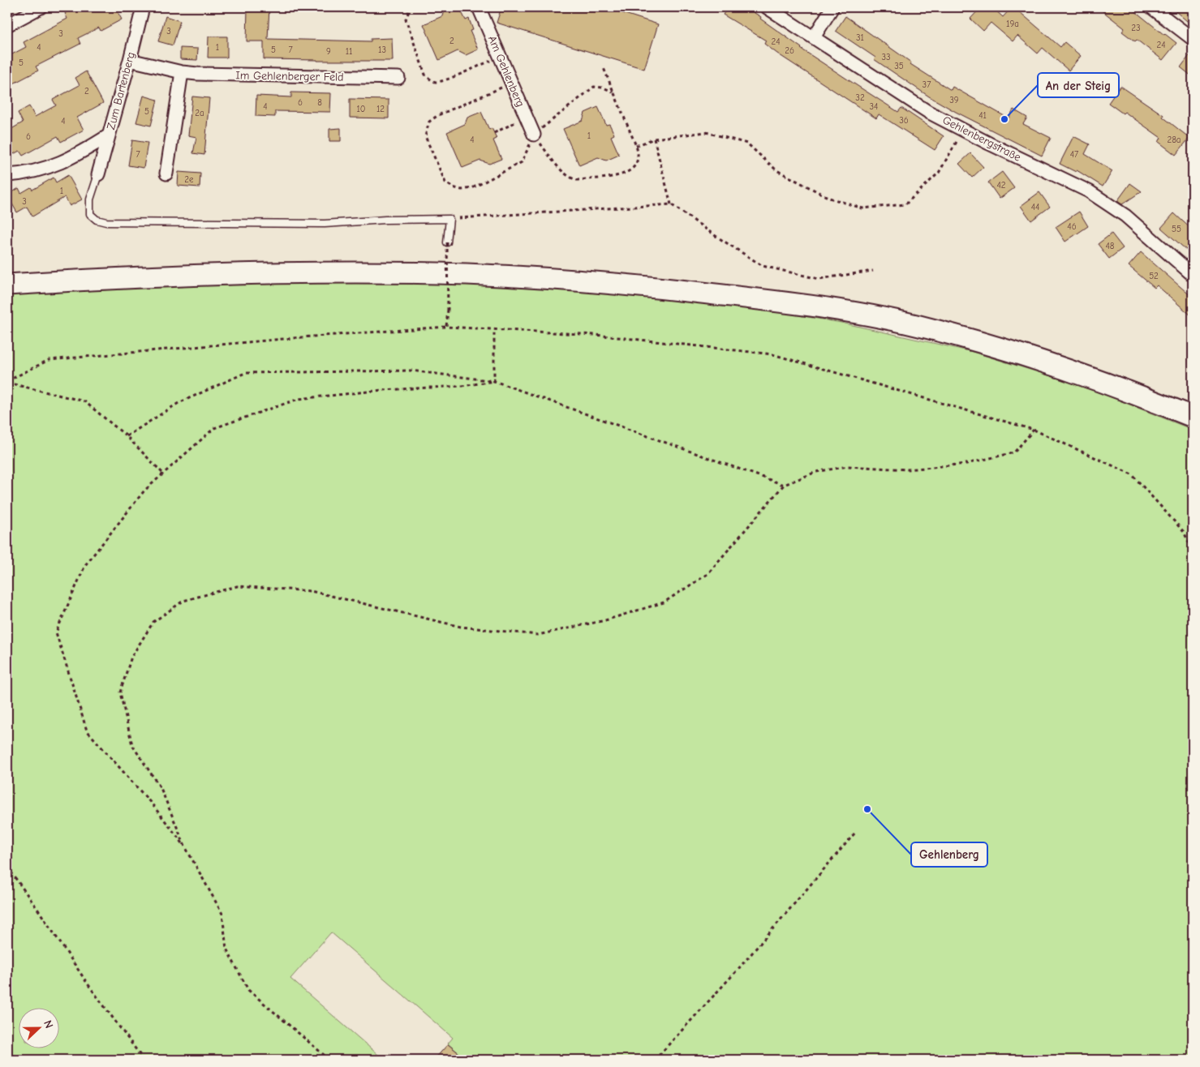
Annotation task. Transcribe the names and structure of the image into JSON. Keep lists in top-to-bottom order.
{
  "streets": {
    "street": [
      "Am Gehlenberg",
      "Im Gehlenberger Feld",
      "Zum Bartenberg",
      "Gehlenbergstraße"
    ]
  },
  "crossings": [
    ["Im Gehlenberger Feld", "Zum Bartenberg"]
  ],
  "places": ["An der Steig", "Gehlenberg"],
  "house_numbers": [
    "19a",
    "23",
    "3",
    "3",
    "31",
    "2",
    "24",
    "24",
    "4",
    "1",
    "5",
    "7",
    "13",
    "26",
    "9",
    "11",
    "33",
    "5",
    "35",
    "37",
    "2",
    "32",
    "39",
    "6",
    "8",
    "4",
    "34",
    "10",
    "12",
    "5",
    "2a",
    "41",
    "36",
    "4",
    "1",
    "6",
    "4",
    "28a",
    "7",
    "47",
    "2e",
    "42",
    "1",
    "3",
    "44",
    "46",
    "55",
    "48",
    "52"
  ],
  "north": "right"
}
